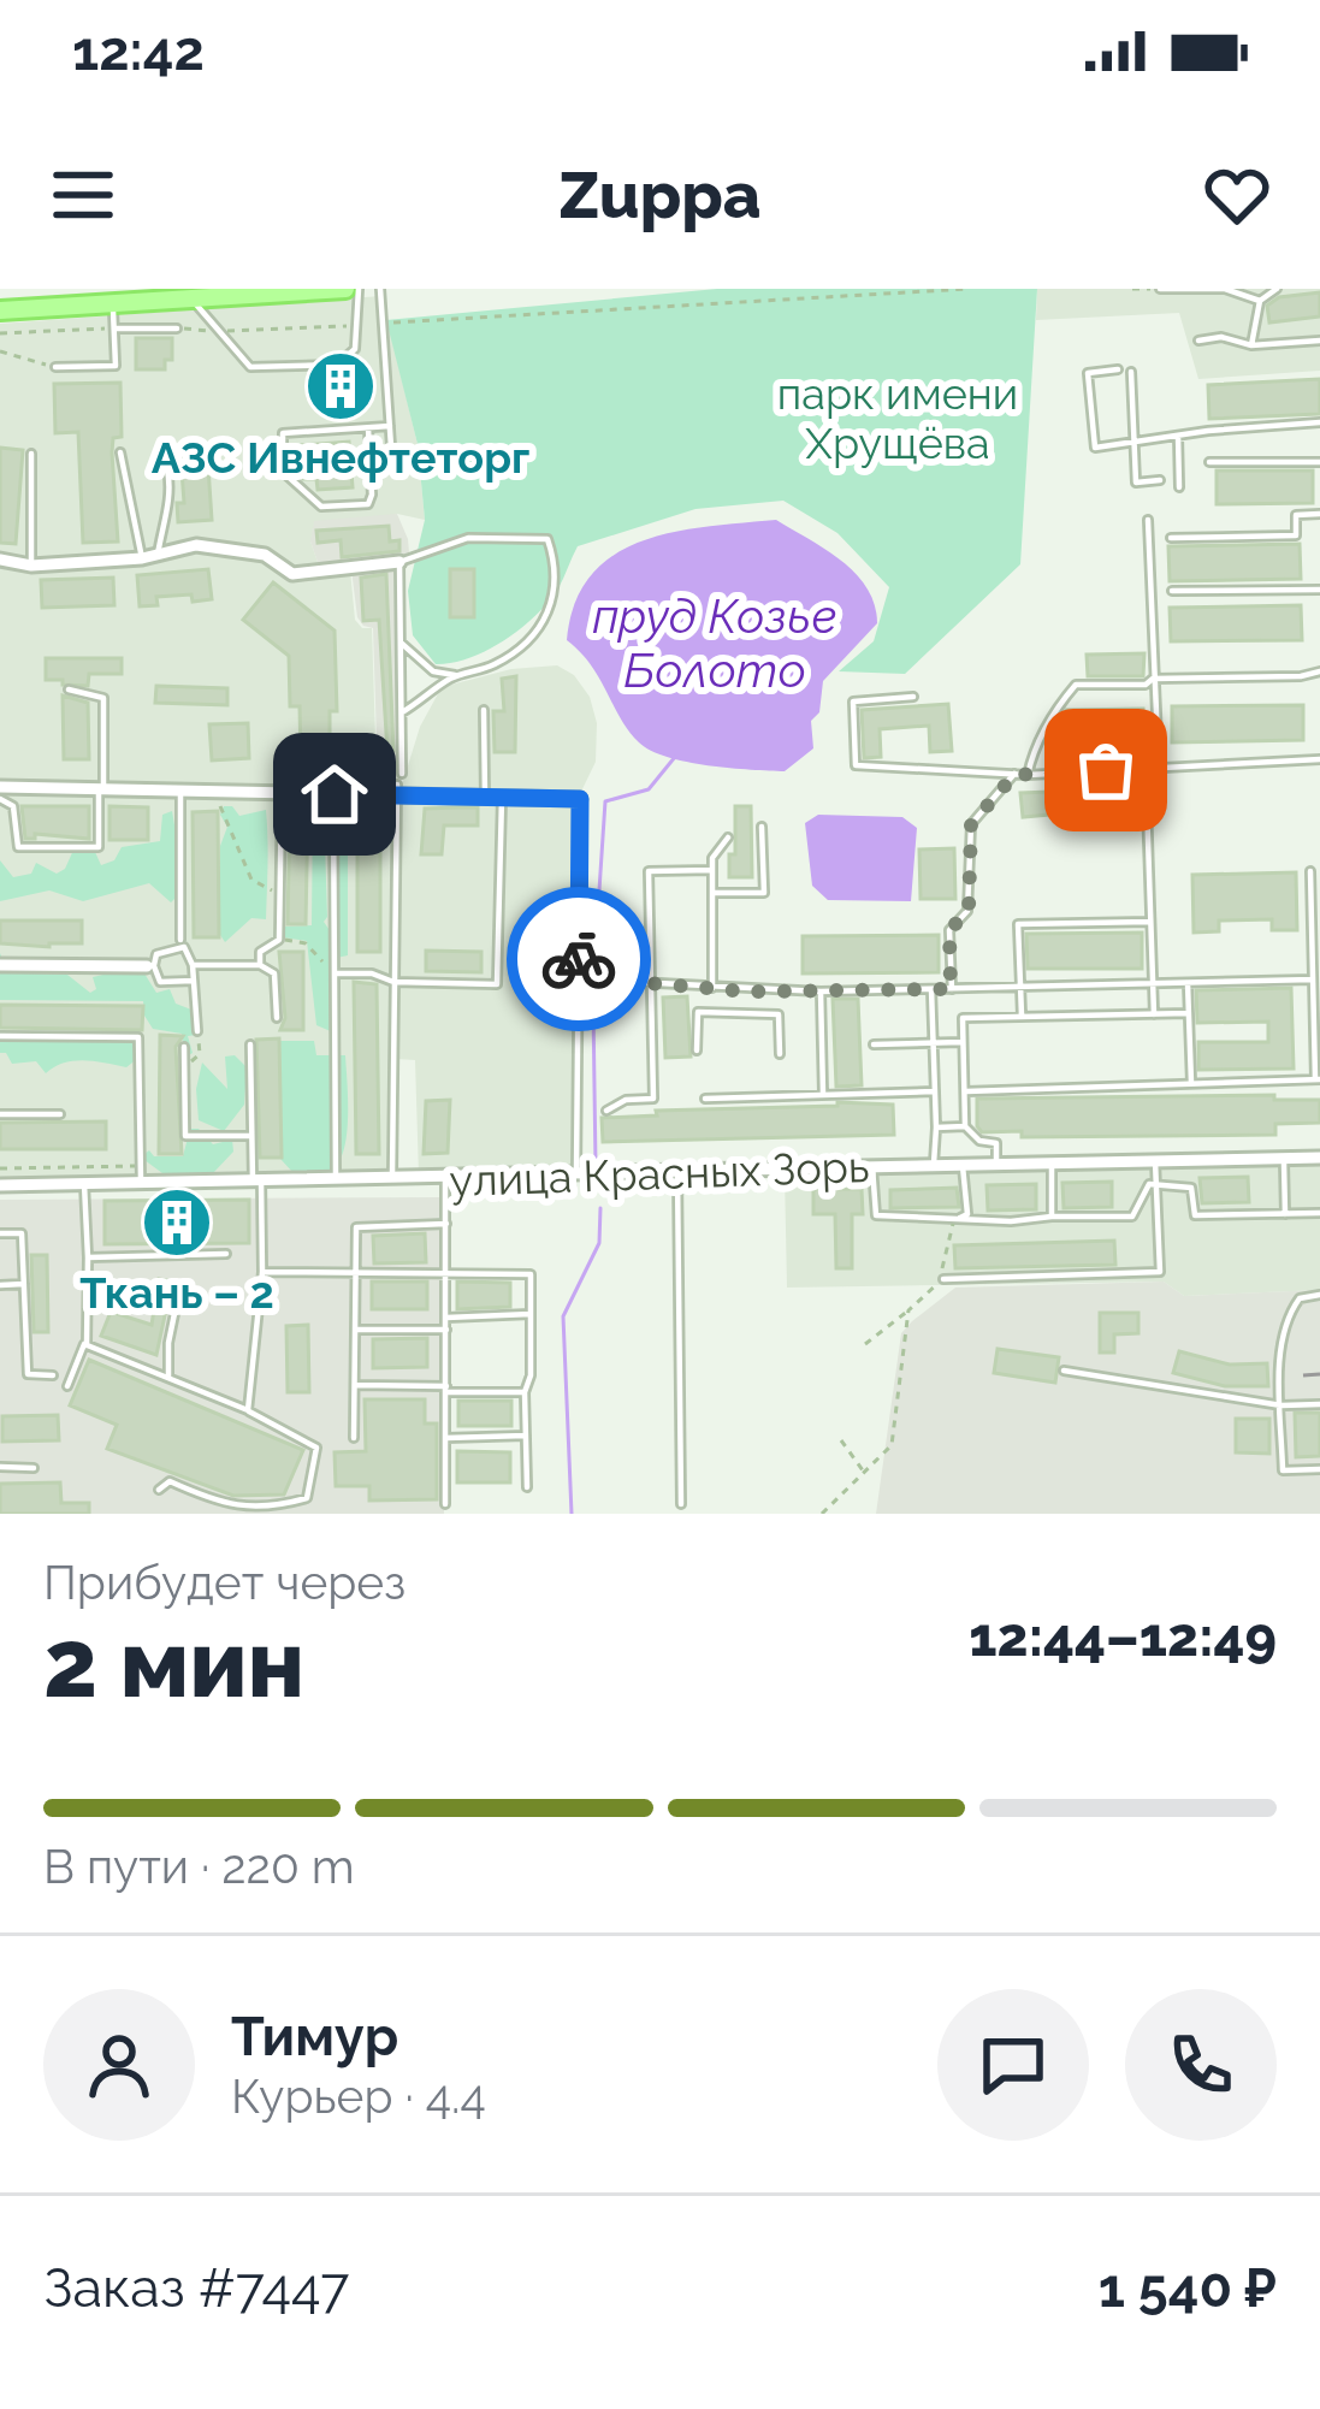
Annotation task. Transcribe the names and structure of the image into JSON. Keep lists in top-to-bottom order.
{
  "streets": {
    "street": ["улица Красных Зорь"]
  },
  "water": ["пруд Козье Болото"],
  "parks": ["парк имени Хрущёва"],
  "places": {
    "building": ["АЗС Ивнефтеторг", "Ткань – 2"]
  },
  "page": {
    "status": "12:42",
    "header": "Zuppa",
    "heading": ["2 мин", "Прибудет через", "12:44–12:49"],
    "panel": [
      "Тимур",
      "Курьер · 4.4",
      "Заказ #7447",
      "1 540 ₽"
    ],
    "bar": "В пути · 220 m"
  }
}
